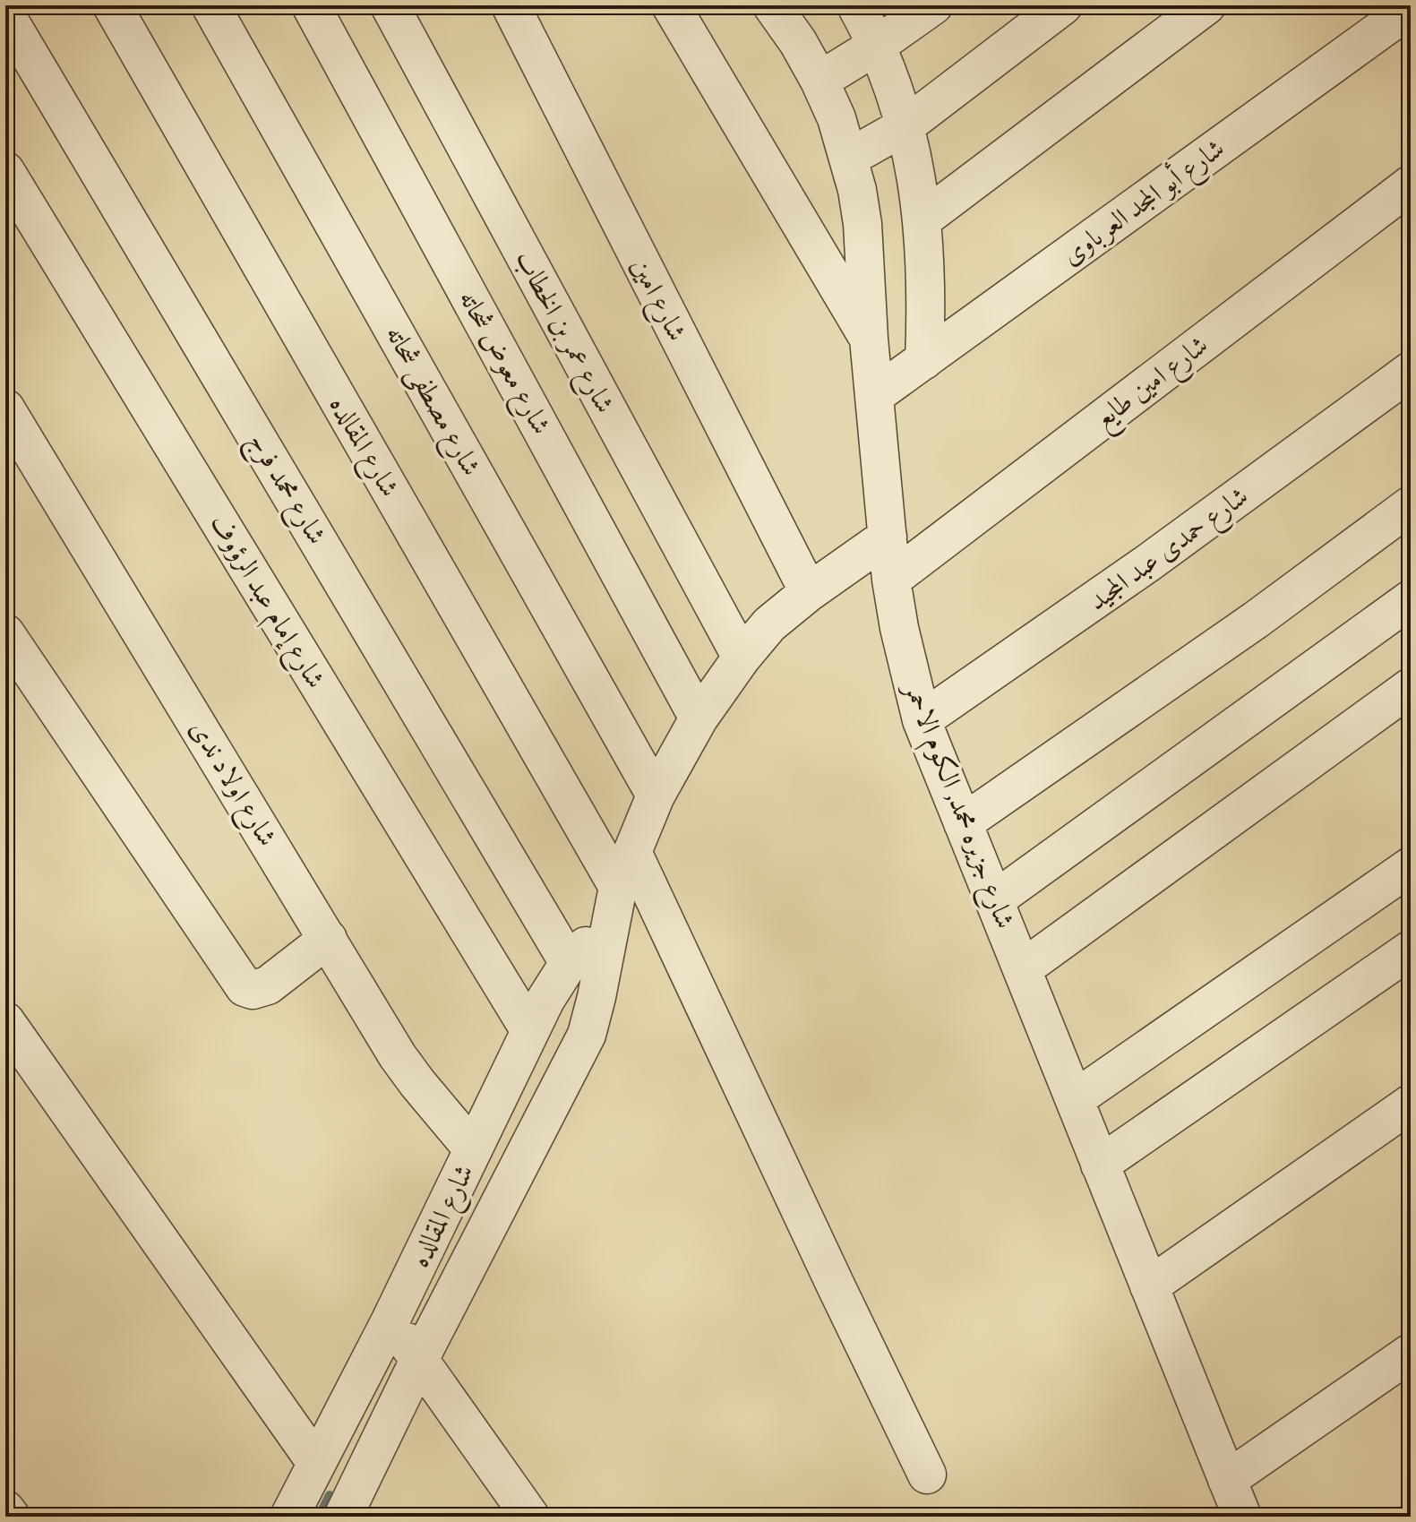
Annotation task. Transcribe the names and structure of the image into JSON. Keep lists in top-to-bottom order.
{
  "streets": {
    "street": [
      "شارع أبو المجد العرباوى",
      "شارع امين",
      "شارع عمر بن الخطاب",
      "شارع معوض شحاته",
      "شارع امين طايع",
      "شارع مصطفى شحاته",
      "شارع المقالده",
      "شارع محمد فرج",
      "شارع حمدى عبد المجيد",
      "شارع إمام عبد الرؤوف",
      "شارع اولاد ندى",
      "شارع جزيره محمد, الكوم الاحمر"
    ]
  },
  "crossings": [
    ["شارع أبو المجد العرباوى", "شارع جزيره محمد, الكوم الاحمر"],
    ["شارع امين", "شارع المقالده"],
    ["شارع عمر بن الخطاب", "شارع المقالده"],
    ["شارع معوض شحاته", "شارع المقالده"],
    ["شارع امين طايع", "شارع جزيره محمد, الكوم الاحمر"],
    ["شارع مصطفى شحاته", "شارع المقالده"],
    ["شارع المقالده", "شارع محمد فرج"],
    ["شارع المقالده", "شارع إمام عبد الرؤوف"],
    ["شارع المقالده", "شارع اولاد ندى"],
    ["شارع المقالده", "شارع جزيره محمد, الكوم الاحمر"],
    ["شارع حمدى عبد المجيد", "شارع جزيره محمد, الكوم الاحمر"]
  ]
}
